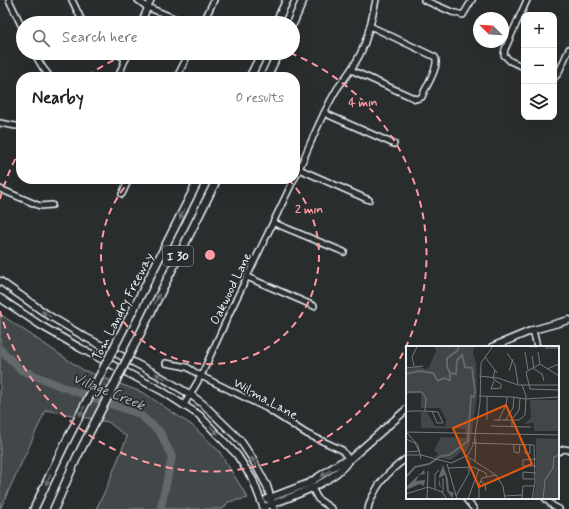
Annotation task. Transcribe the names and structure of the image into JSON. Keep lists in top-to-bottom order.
{
  "streets": {
    "highway": ["I 30", "Tom Landry Freeway"],
    "street": ["Oakwood Lane", "Wilma Lane"]
  },
  "crossings": [
    ["Oakwood Lane", "Wilma Lane"]
  ],
  "water": ["Village Creek"],
  "north": "top left",
  "page": {
    "map_buttons": ["+", "−"],
    "search": "Search here",
    "heading": ["Nearby", "0 results"]
  },
  "rings": ["4 min", "2 min"]
}
